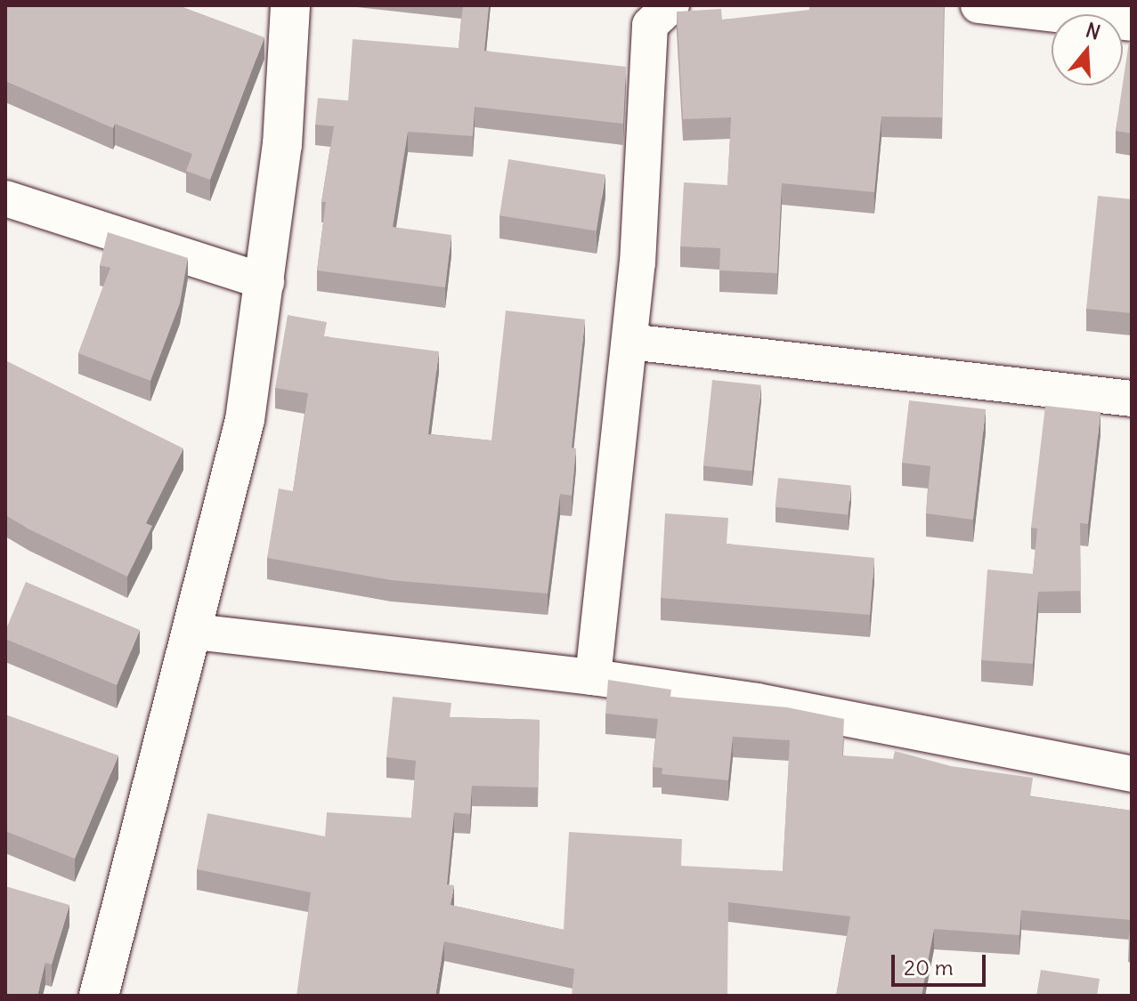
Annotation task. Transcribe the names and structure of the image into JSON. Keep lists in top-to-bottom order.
{
  "scale_bar": "20 m",
  "north": "top"
}
